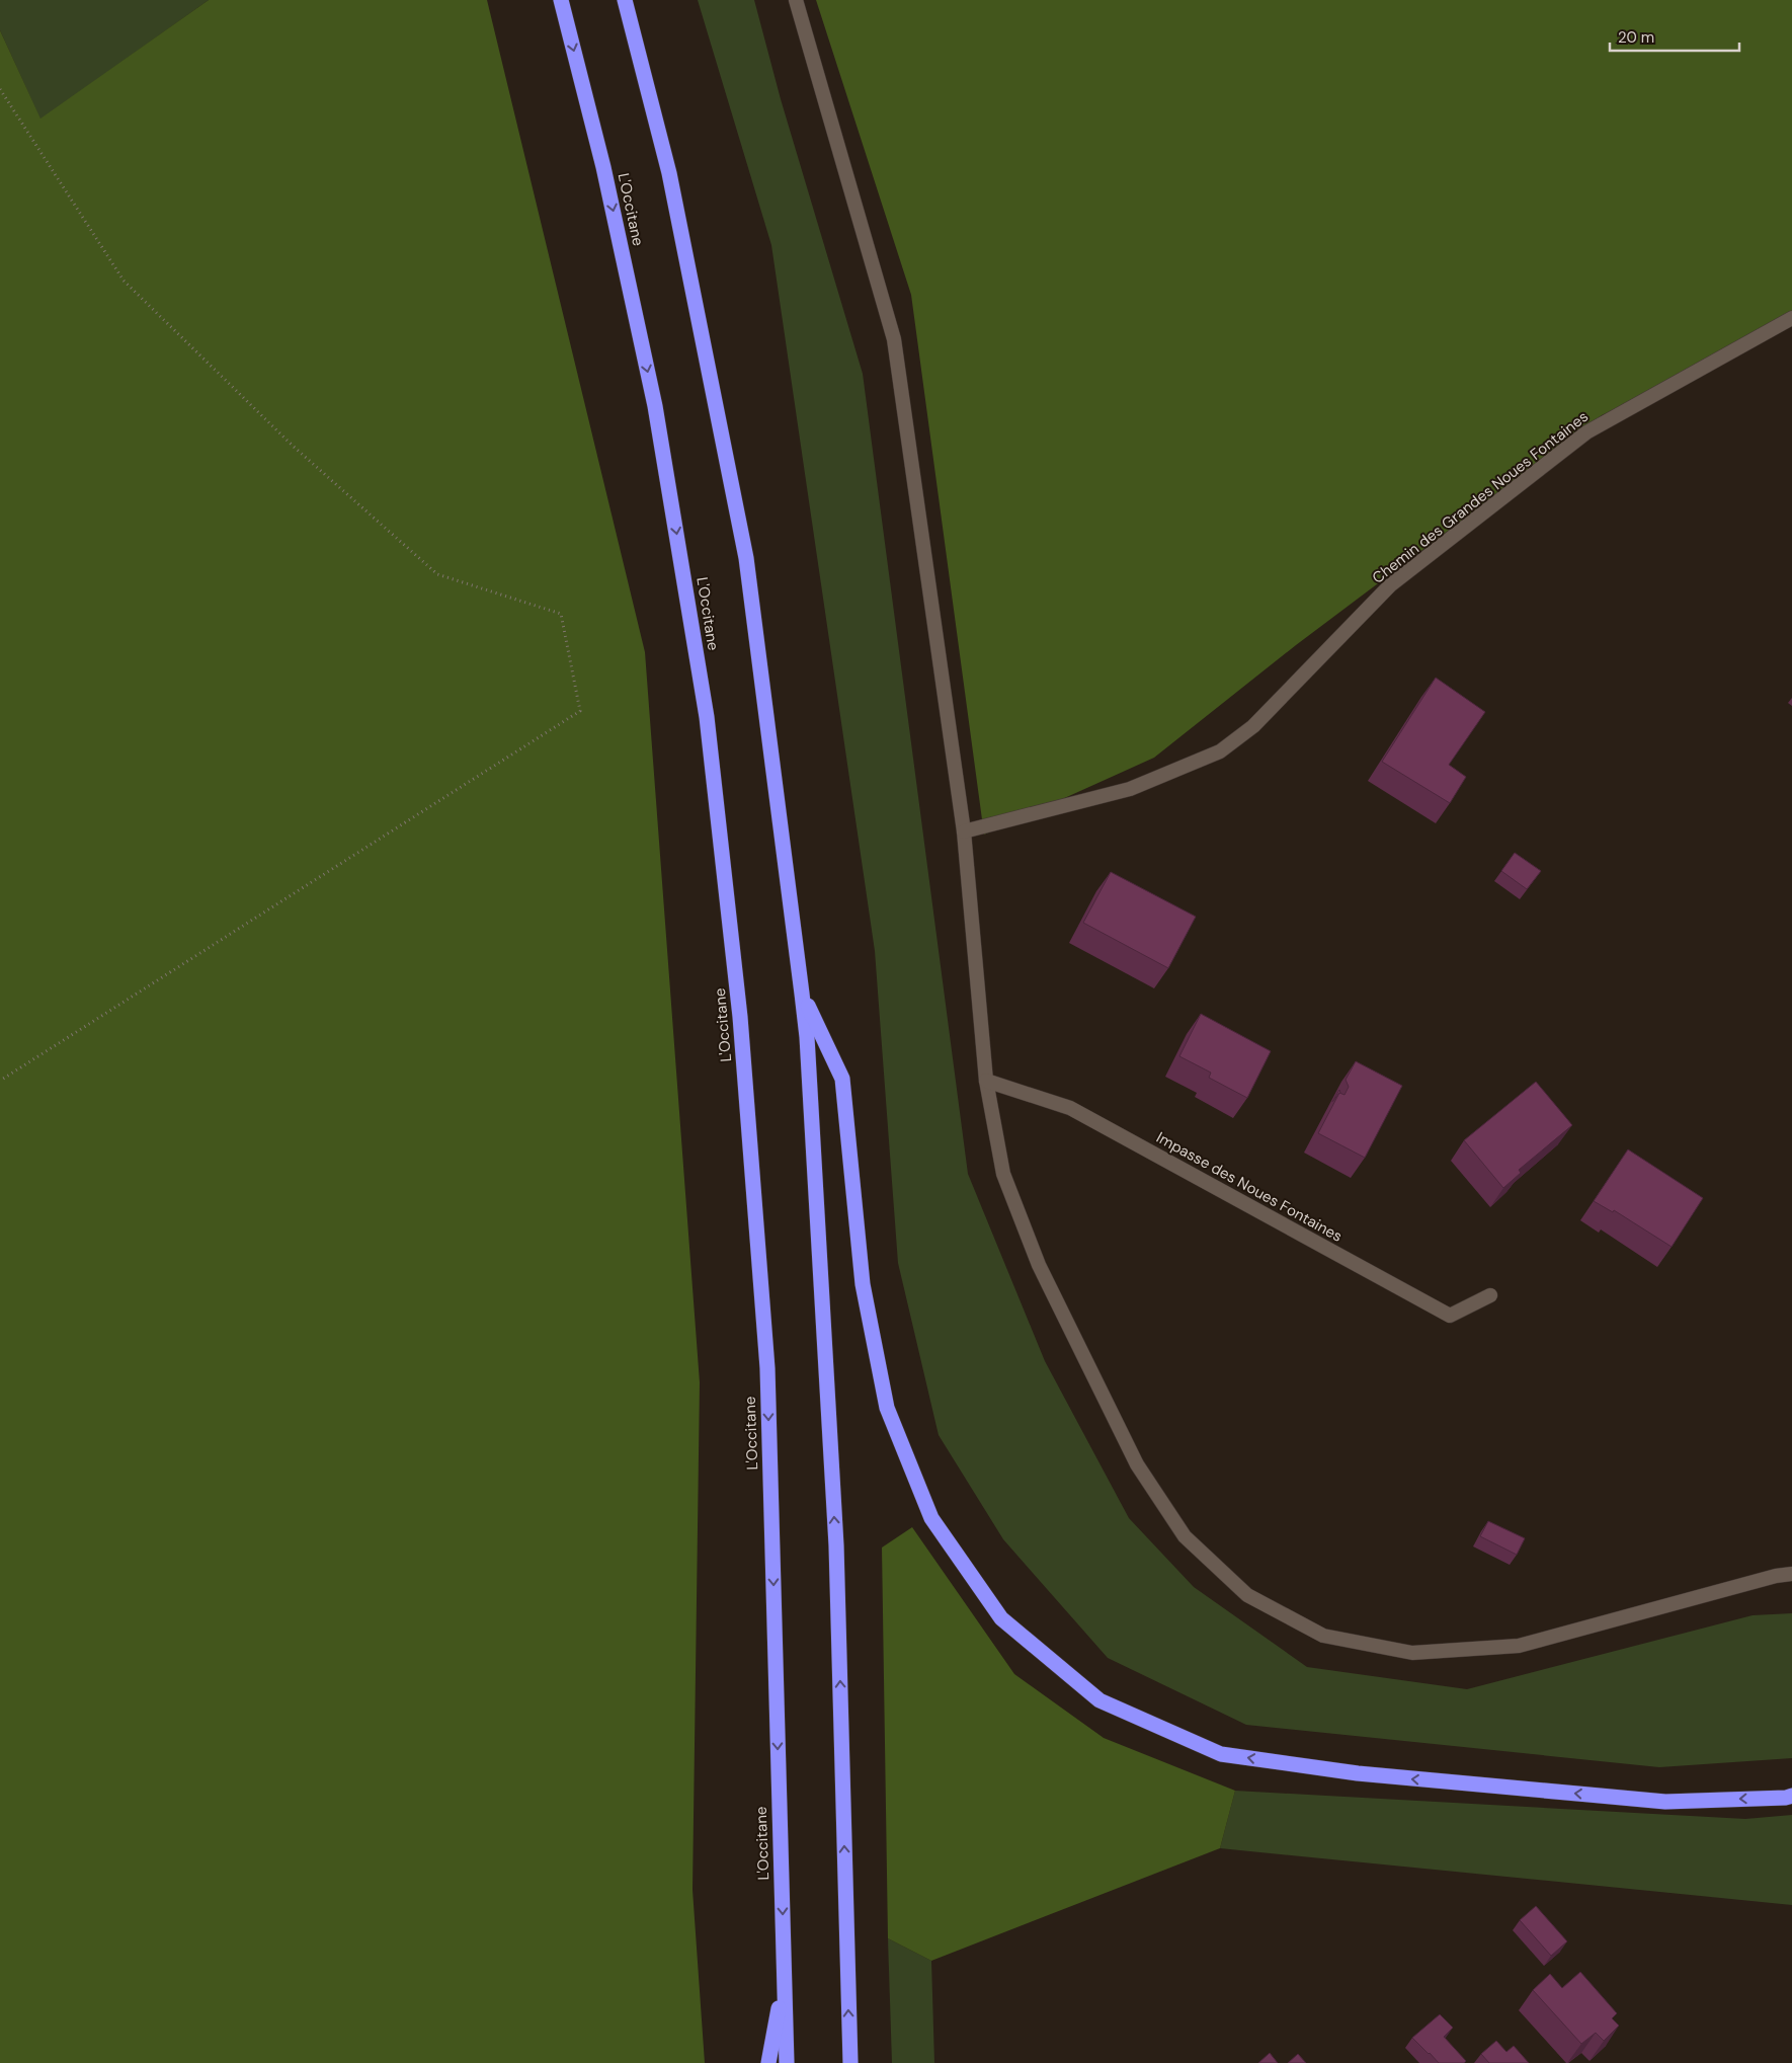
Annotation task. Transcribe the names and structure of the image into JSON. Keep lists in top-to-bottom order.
{
  "streets": {
    "highway": ["L'Occitane"],
    "street": ["Chemin des Grandes Noues Fontaines", "Impasse des Noues Fontaines"]
  },
  "scale_bar": "20 m"
}
